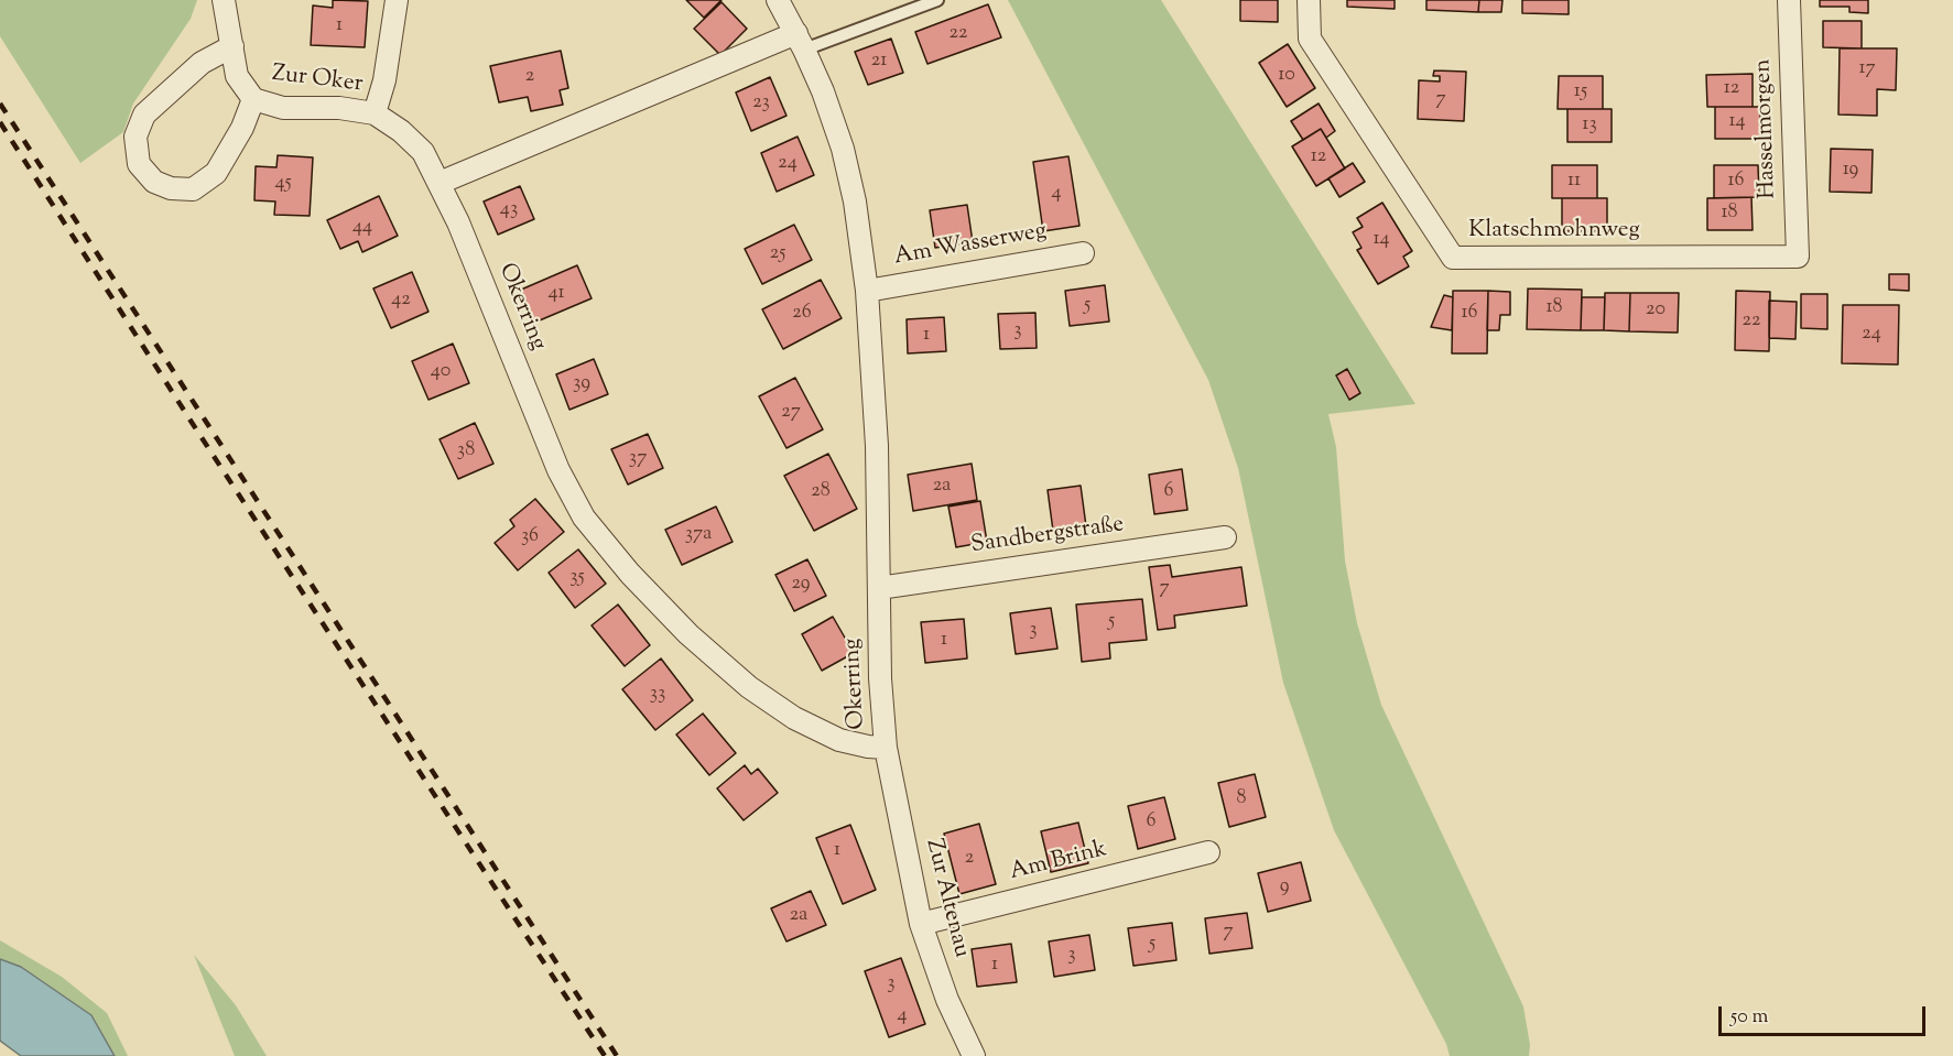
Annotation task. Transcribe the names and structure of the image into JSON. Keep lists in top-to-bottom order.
{
  "streets": {
    "street": [
      "Zur Oker",
      "Hasselmorgen",
      "Klatschmohnweg",
      "Am Wasserweg",
      "Okerring",
      "Sandbergstraße",
      "Am Brink",
      "Zur Altenau"
    ]
  },
  "crossings": [
    ["Zur Oker", "Okerring"],
    ["Hasselmorgen", "Klatschmohnweg"],
    ["Am Wasserweg", "Okerring"],
    ["Okerring", "Sandbergstraße"],
    ["Okerring", "Zur Altenau"],
    ["Am Brink", "Zur Altenau"]
  ],
  "house_numbers": [
    "1",
    "22",
    "21",
    "17",
    "10",
    "2",
    "12",
    "15",
    "7",
    "23",
    "14",
    "13",
    "12",
    "24",
    "19",
    "11",
    "16",
    "45",
    "4",
    "43",
    "18",
    "44",
    "14",
    "25",
    "41",
    "42",
    "5",
    "18",
    "20",
    "26",
    "16",
    "22",
    "3",
    "24",
    "1",
    "40",
    "39",
    "27",
    "38",
    "37",
    "2a",
    "28",
    "6",
    "37a",
    "36",
    "35",
    "29",
    "7",
    "5",
    "3",
    "1",
    "33",
    "8",
    "6",
    "1",
    "2",
    "9",
    "2a",
    "7",
    "5",
    "3",
    "1",
    "3",
    "4"
  ],
  "scale_bar": "50 m"
}
